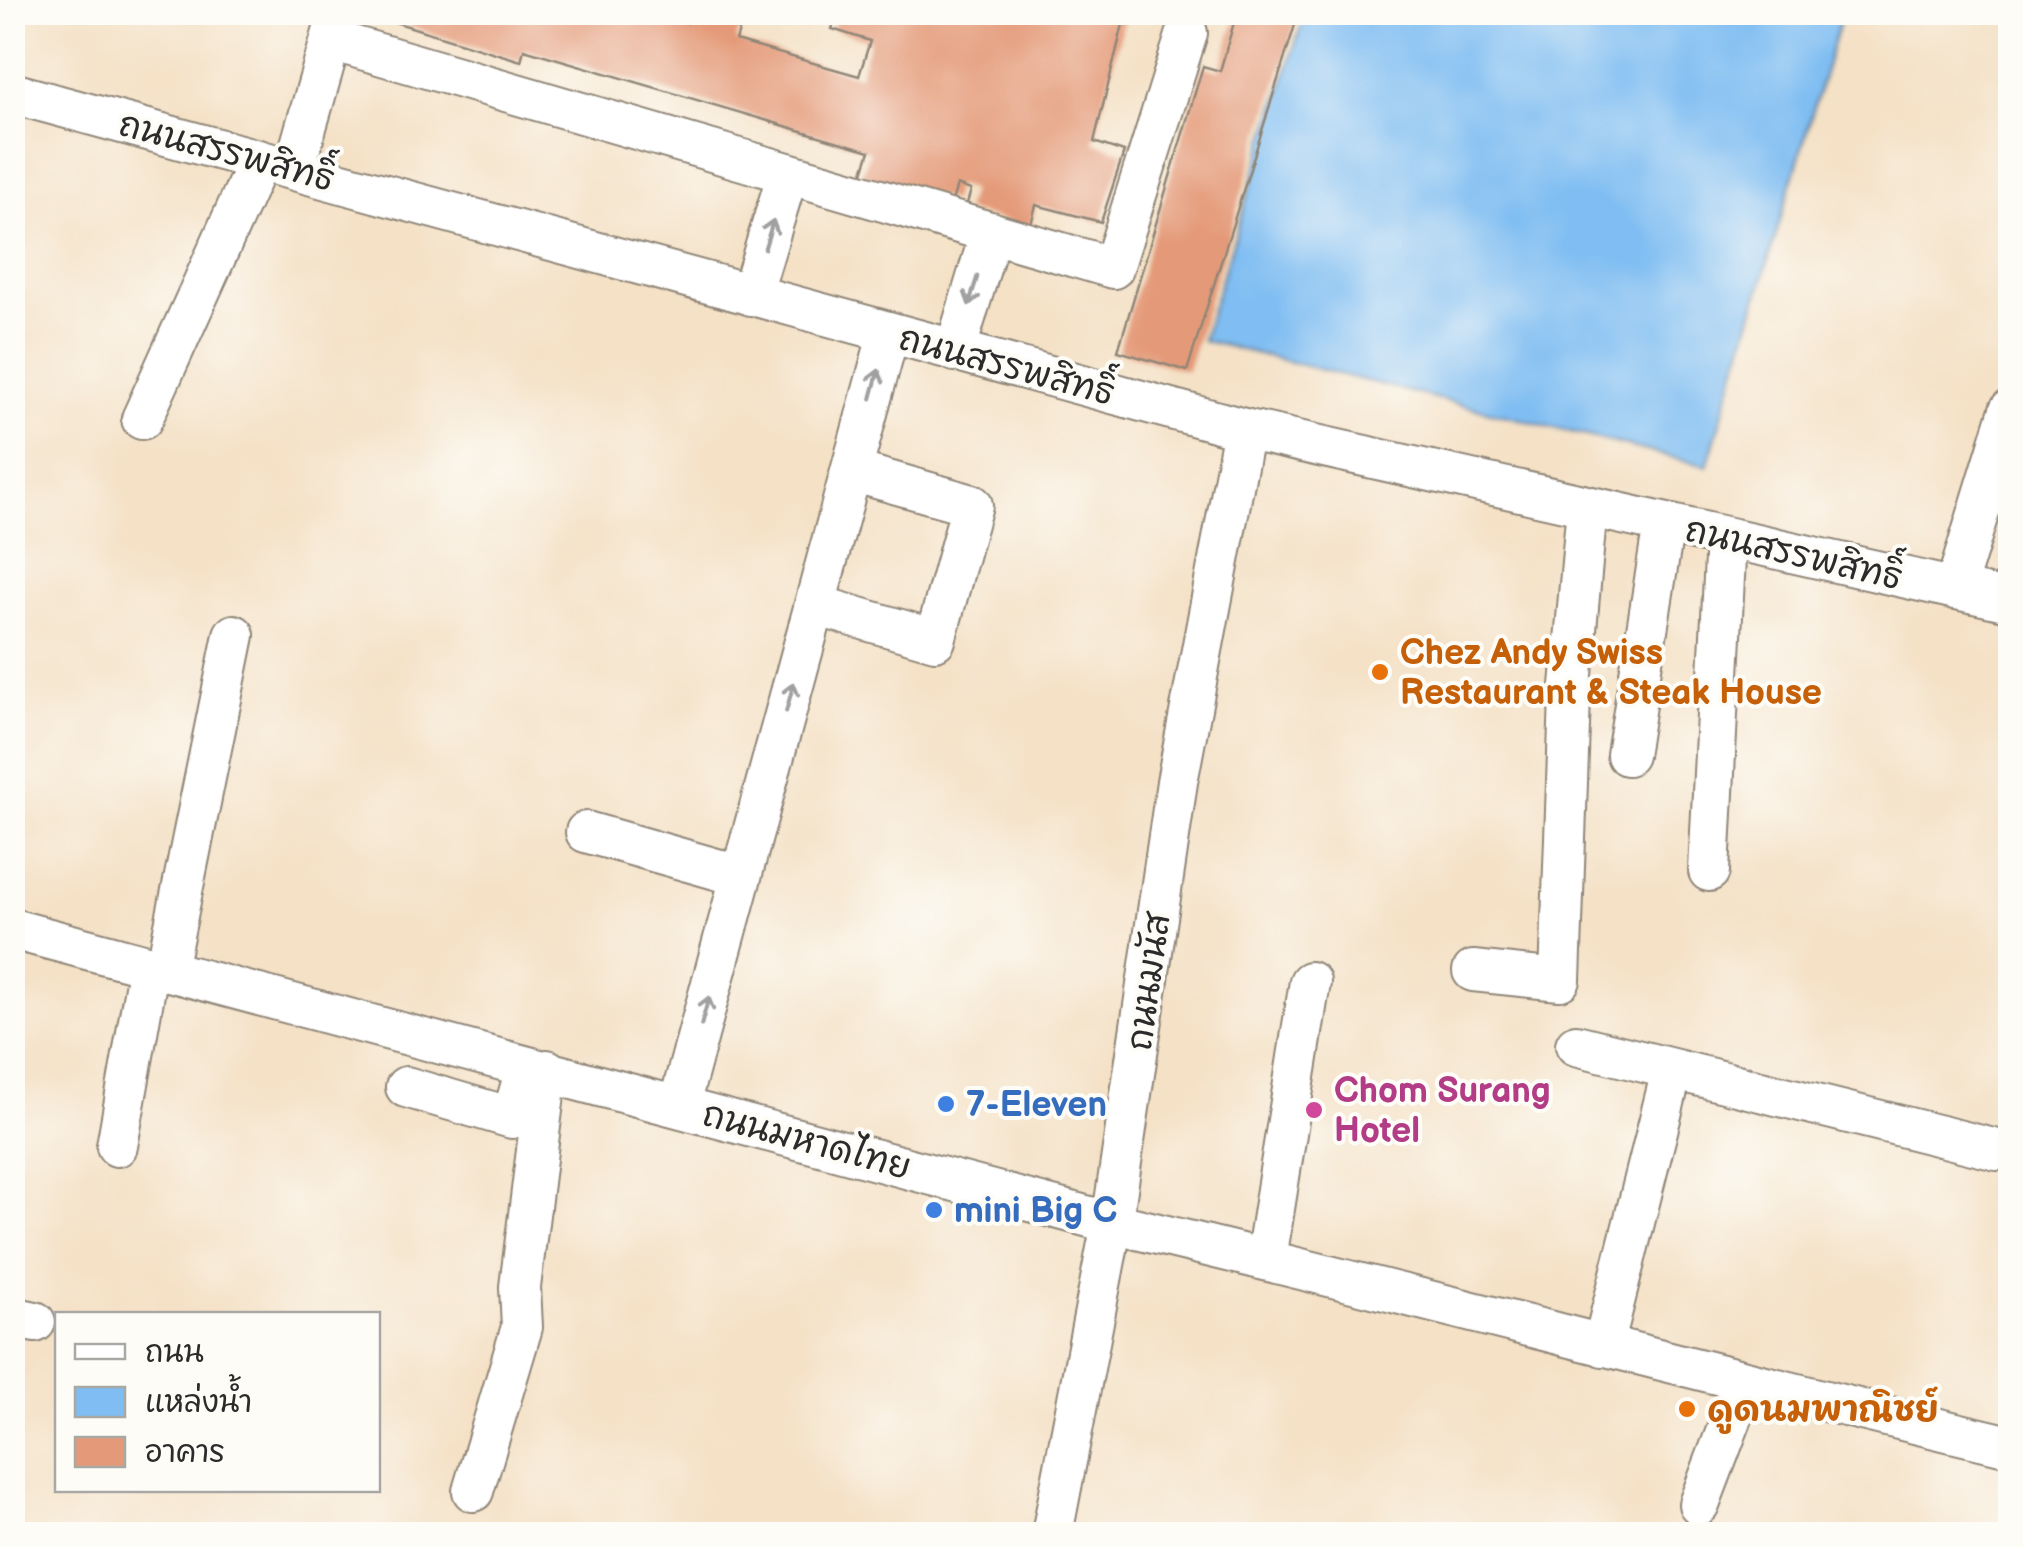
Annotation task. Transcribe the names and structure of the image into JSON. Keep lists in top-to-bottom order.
{
  "streets": {
    "street": ["ถนนสรรพสิทธิ์", "ถนนมนัส", "ถนนมหาดไทย"]
  },
  "crossings": [
    ["ถนนสรรพสิทธิ์", "ถนนมนัส"],
    ["ถนนมนัส", "ถนนมหาดไทย"]
  ],
  "places": [
    "Chez Andy Swiss Restaurant & Steak House",
    "7-Eleven",
    "Chom Surang Hotel",
    "mini Big C",
    "ดูดนมพาณิชย์"
  ],
  "legend": ["ถนน", "แหล่งน้ำ", "อาคาร"]
}
